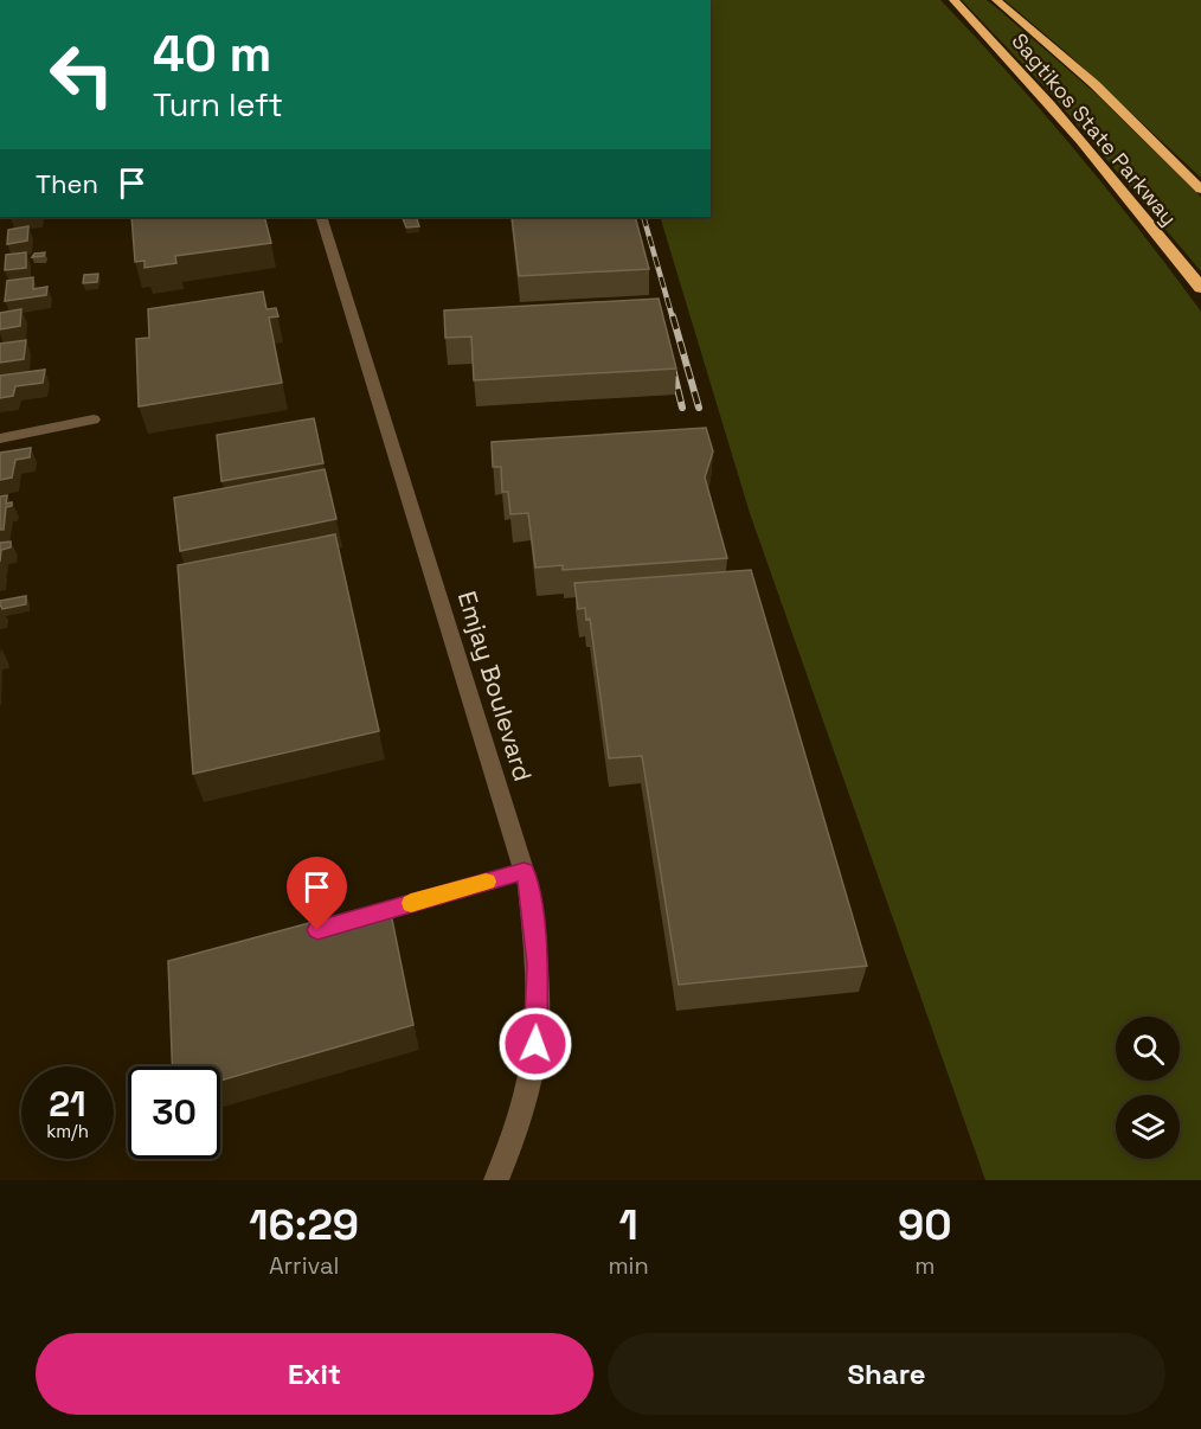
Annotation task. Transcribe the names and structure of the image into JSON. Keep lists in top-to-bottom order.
{
  "streets": {
    "highway": ["Sagtikos State Parkway"],
    "street": ["Emjay Boulevard"]
  },
  "page": {
    "turn": ["40 m", "Turn left"],
    "then": "Then",
    "speed": "21 km/h",
    "limit": "30",
    "eta": [
      "16:29",
      "Arrival",
      "1",
      "min",
      "90",
      "m"
    ],
    "buttons": ["Exit", "Share"]
  }
}
